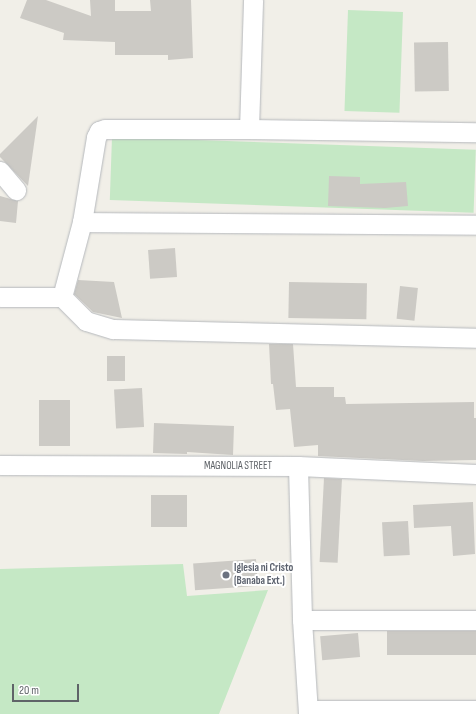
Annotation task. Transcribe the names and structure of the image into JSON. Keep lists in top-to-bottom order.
{
  "streets": {
    "street": ["MAGNOLIA STREET"]
  },
  "places": ["Iglesia ni Cristo (Banaba Ext.)"],
  "scale_bar": "20 m"
}
